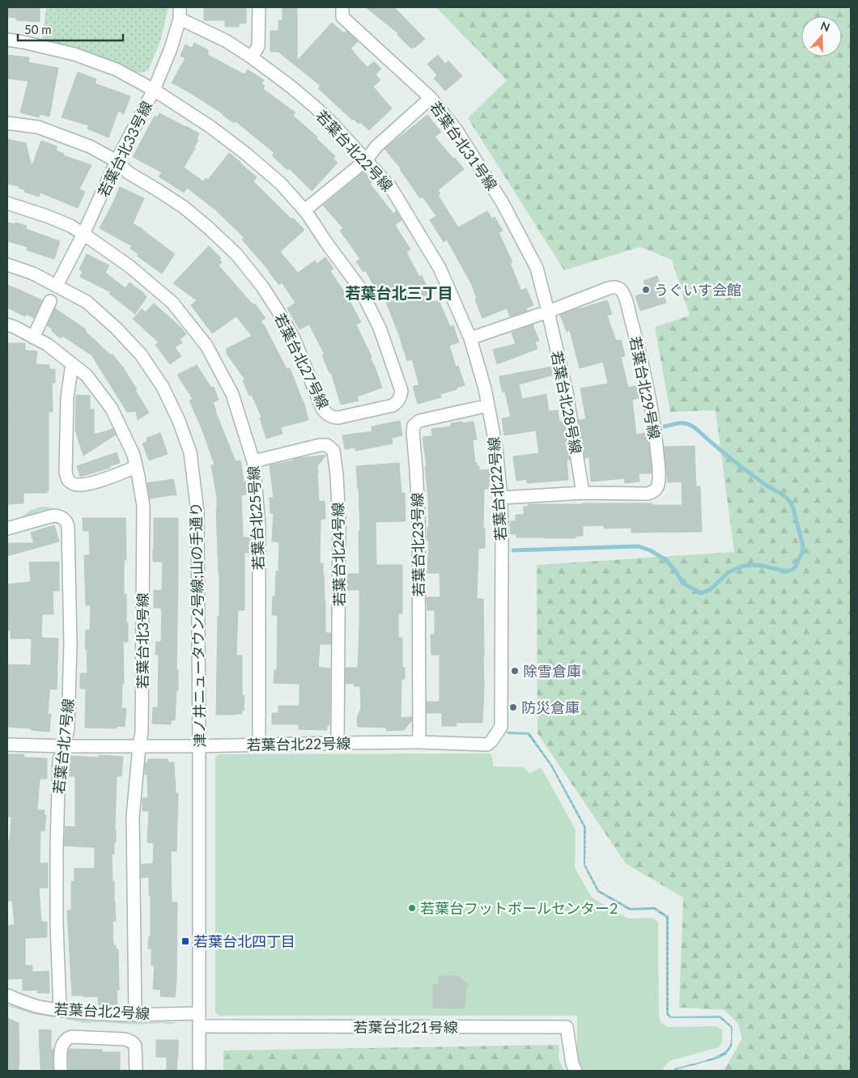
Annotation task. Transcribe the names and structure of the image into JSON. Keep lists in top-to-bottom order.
{
  "streets": {
    "street": [
      "若葉台北31号線",
      "若葉台北33号線",
      "若葉台北22号線",
      "若葉台北27号線",
      "若葉台北29号線",
      "若葉台北28号線",
      "若葉台北25号線",
      "若葉台北23号線",
      "若葉台北24号線",
      "津ノ井ニュータウン2号線;山の手通り",
      "若葉台北3号線",
      "若葉台北7号線",
      "若葉台北2号線",
      "若葉台北21号線"
    ]
  },
  "crossings": [
    ["若葉台北31号線", "若葉台北29号線"],
    ["若葉台北31号線", "若葉台北28号線"],
    ["若葉台北33号線", "若葉台北22号線"],
    ["若葉台北33号線", "若葉台北27号線"],
    ["若葉台北33号線", "若葉台北25号線"],
    ["若葉台北33号線", "津ノ井ニュータウン2号線;山の手通り"],
    ["若葉台北22号線", "若葉台北29号線"],
    ["若葉台北22号線", "若葉台北25号線"],
    ["若葉台北22号線", "若葉台北23号線"],
    ["若葉台北22号線", "若葉台北24号線"],
    ["若葉台北22号線", "津ノ井ニュータウン2号線;山の手通り"],
    ["若葉台北22号線", "若葉台北3号線"],
    ["若葉台北22号線", "若葉台北7号線"],
    ["若葉台北29号線", "若葉台北28号線"],
    ["若葉台北25号線", "若葉台北24号線"],
    ["津ノ井ニュータウン2号線;山の手通り", "若葉台北2号線"],
    ["津ノ井ニュータウン2号線;山の手通り", "若葉台北21号線"],
    ["若葉台北3号線", "若葉台北2号線"],
    ["若葉台北7号線", "若葉台北2号線"]
  ],
  "districts": ["若葉台北三丁目"],
  "places": {
    "other": [
      "うぐいす会館",
      "除雪倉庫",
      "防災倉庫",
      "若葉台フットボールセンター2"
    ],
    "transit": ["若葉台北四丁目"]
  },
  "scale_bar": "50 m",
  "north": "top"
}
